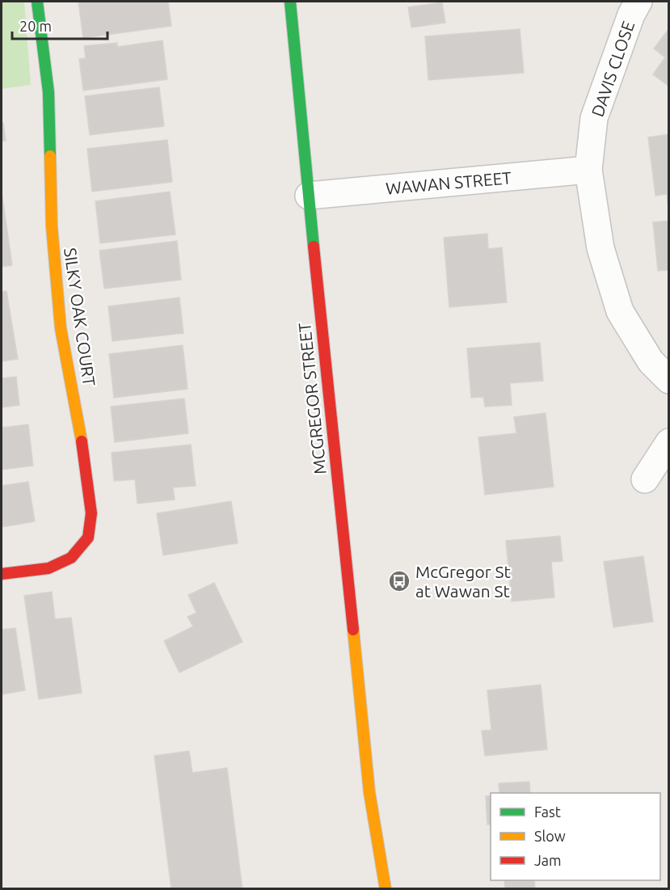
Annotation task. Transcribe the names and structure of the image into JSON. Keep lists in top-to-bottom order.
{
  "streets": {
    "main road": ["SILKY OAK COURT", "MCGREGOR STREET"],
    "street": ["DAVIS CLOSE", "WAWAN STREET"]
  },
  "crossings": [
    ["DAVIS CLOSE", "WAWAN STREET"],
    ["WAWAN STREET", "MCGREGOR STREET"]
  ],
  "places": {
    "bus stop": ["McGregor St at Wawan St"]
  },
  "legend": ["Fast", "Slow", "Jam"],
  "scale_bar": "20 m"
}
